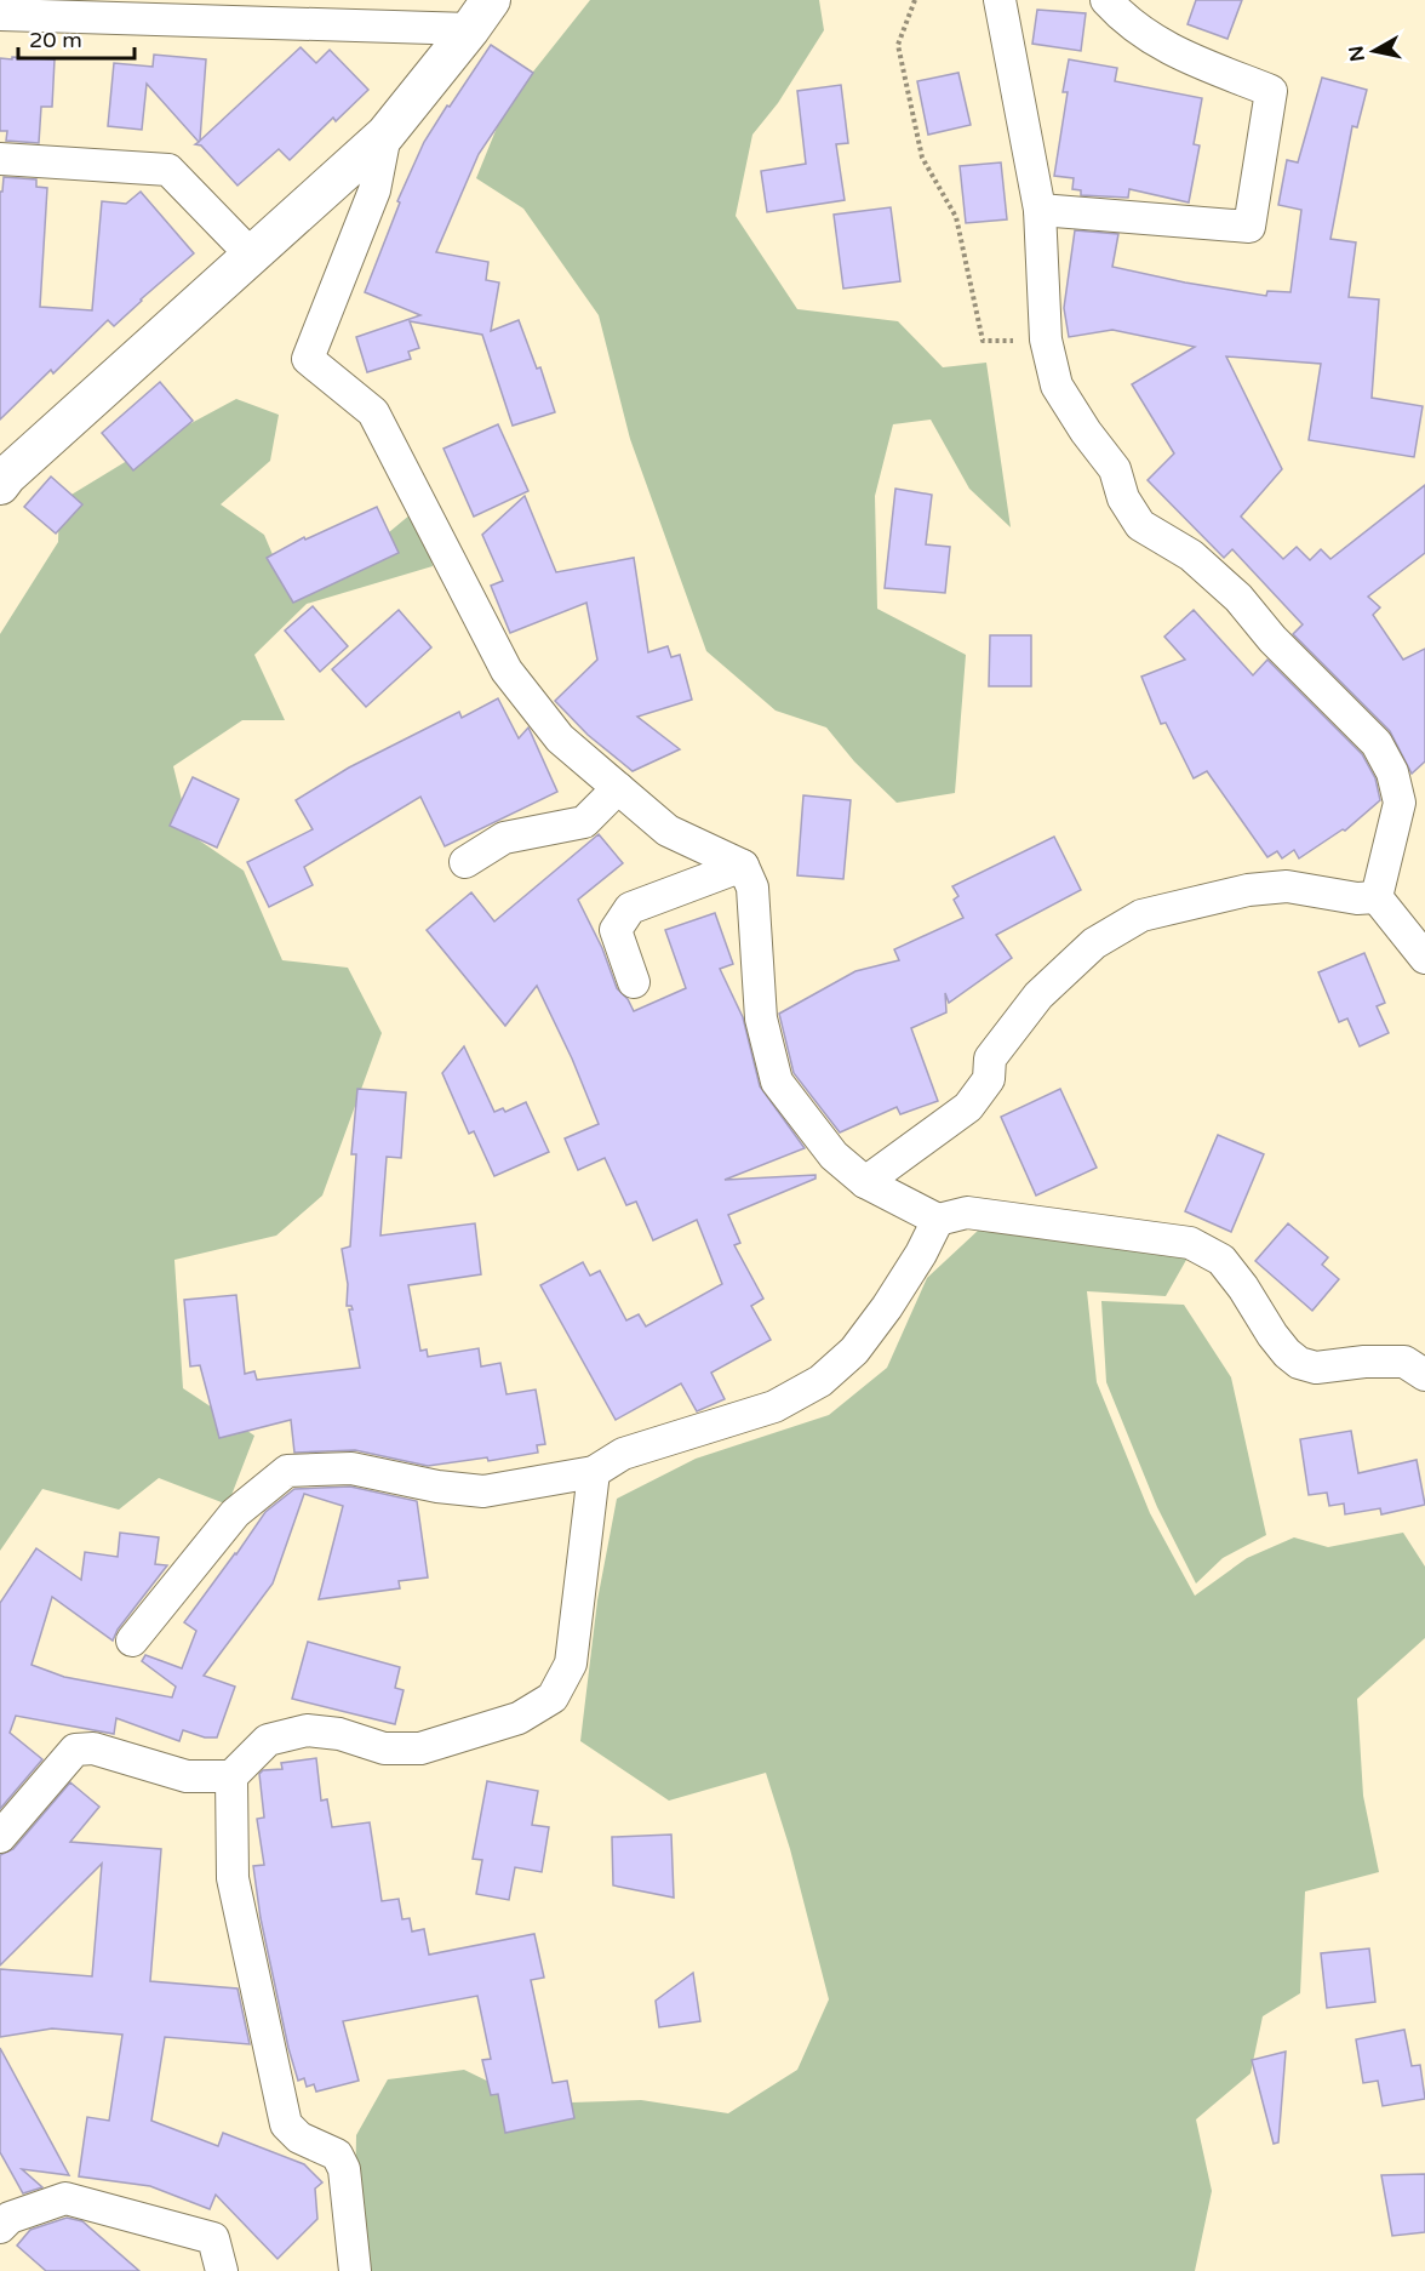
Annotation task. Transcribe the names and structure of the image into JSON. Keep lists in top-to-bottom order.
{
  "scale_bar": "20 m",
  "north": "left"
}
